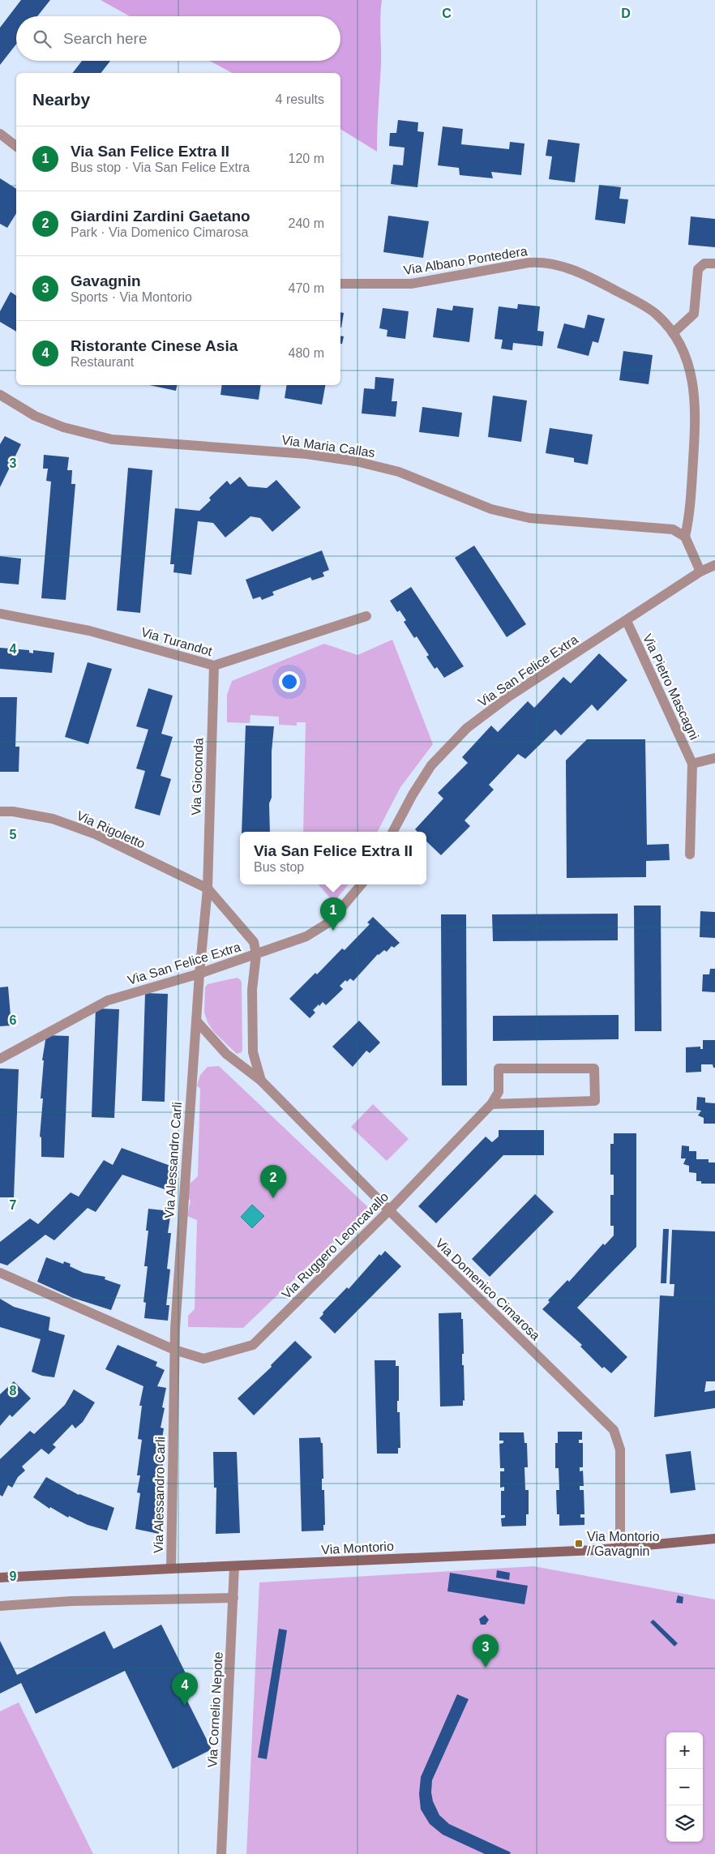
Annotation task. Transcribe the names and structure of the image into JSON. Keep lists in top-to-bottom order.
{
  "streets": {
    "street": [
      "Via Albano Pontedera",
      "Via Maria Callas",
      "Via Turandot",
      "Via San Felice Extra",
      "Via Pietro Mascagni",
      "Via Gioconda",
      "Via Rigoletto",
      "Via Alessandro Carli",
      "Via Ruggero Leoncavallo",
      "Via Domenico Cimarosa",
      "Via Montorio",
      "Via Cornelio Nepote"
    ]
  },
  "crossings": [
    ["Via Albano Pontedera", "Via Maria Callas"],
    ["Via Turandot", "Via Gioconda"],
    ["Via San Felice Extra", "Via Pietro Mascagni"],
    ["Via San Felice Extra", "Via Gioconda"],
    ["Via San Felice Extra", "Via Alessandro Carli"],
    ["Via San Felice Extra", "Via Domenico Cimarosa"],
    ["Via Gioconda", "Via Rigoletto"],
    ["Via Gioconda", "Via Alessandro Carli"],
    ["Via Alessandro Carli", "Via Ruggero Leoncavallo"],
    ["Via Alessandro Carli", "Via Domenico Cimarosa"],
    ["Via Alessandro Carli", "Via Montorio"],
    ["Via Ruggero Leoncavallo", "Via Domenico Cimarosa"],
    ["Via Domenico Cimarosa", "Via Montorio"],
    ["Via Montorio", "Via Cornelio Nepote"]
  ],
  "places": {
    "transit": ["Via Montorio / Gavagnin"]
  },
  "page": {
    "search": "Search here",
    "heading": ["Nearby", "4 results"],
    "list": [
      {
        "mark": "1",
        "name": "Via San Felice Extra II",
        "note": "Bus stop · Via San Felice Extra",
        "value": "120 m"
      },
      {
        "mark": "2",
        "name": "Giardini Zardini Gaetano",
        "note": "Park · Via Domenico Cimarosa",
        "value": "240 m"
      },
      {
        "mark": "3",
        "name": "Gavagnin",
        "note": "Sports · Via Montorio",
        "value": "470 m"
      },
      {
        "mark": "4",
        "name": "Ristorante Cinese Asia",
        "note": "Restaurant",
        "value": "480 m"
      }
    ],
    "popup": ["Via San Felice Extra II", "Bus stop"],
    "pins": [
      "1",
      "2",
      "3",
      "4"
    ],
    "map_buttons": ["+", "−"]
  },
  "grid": {
    "columns": ["C", "D"],
    "rows": [
      "3",
      "4",
      "5",
      "6",
      "7",
      "8",
      "9"
    ]
  }
}
